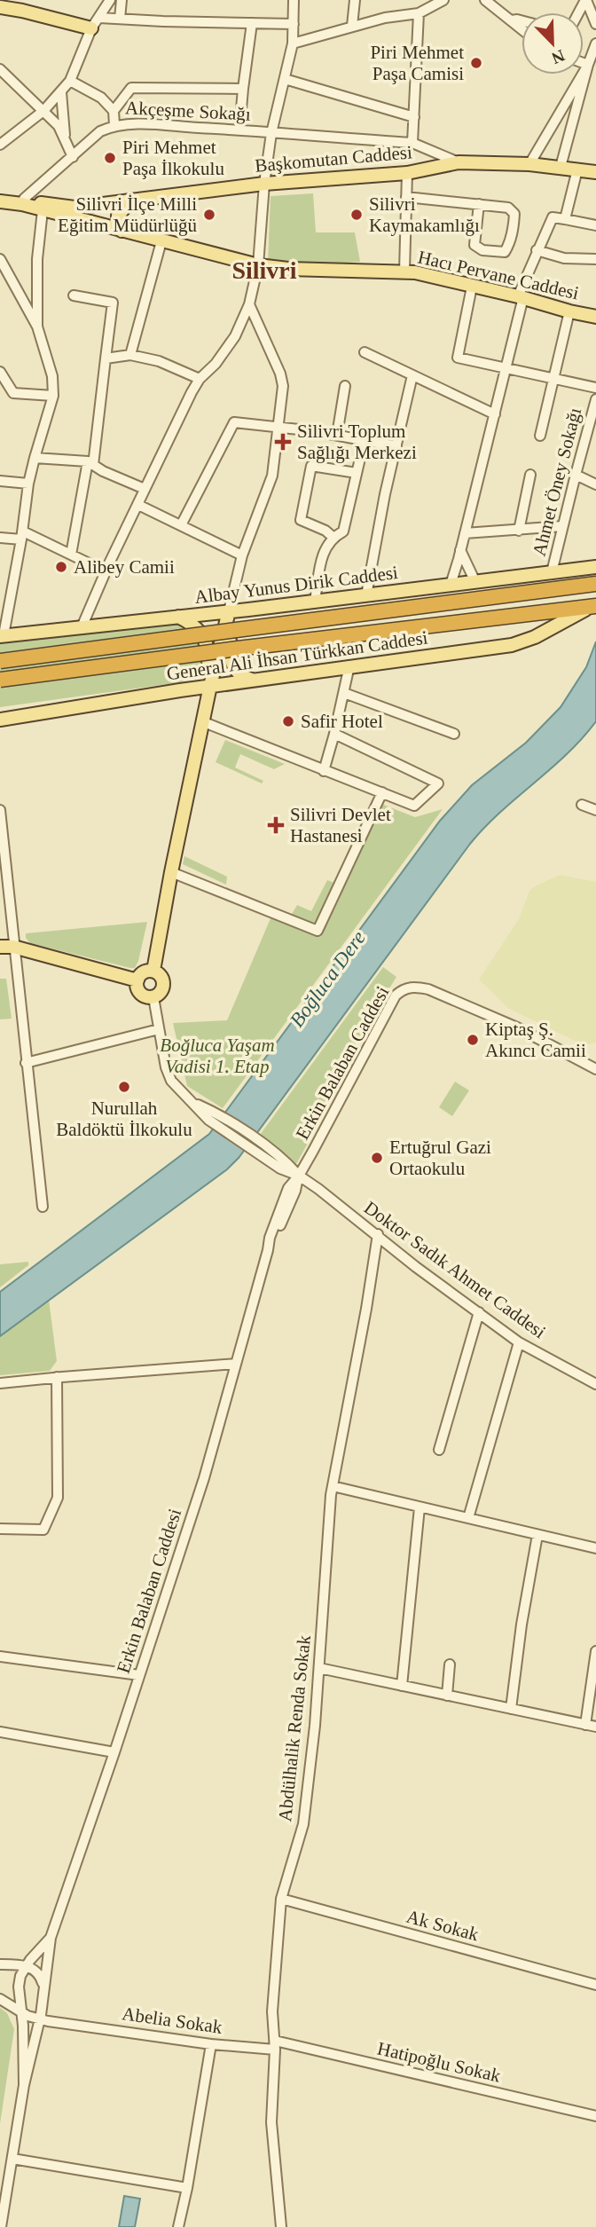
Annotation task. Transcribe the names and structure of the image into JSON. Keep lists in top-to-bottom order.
{
  "streets": {
    "main road": [
      "Başkomutan Caddesi",
      "Hacı Pervane Caddesi",
      "Albay Yunus Dirik Caddesi",
      "General Ali İhsan Türkkan Caddesi"
    ],
    "street": [
      "Akçeşme Sokağı",
      "Ahmet Öney Sokağı",
      "Erkin Balaban Caddesi",
      "Doktor Sadık Ahmet Caddesi",
      "Abdülhalik Renda Sokak",
      "Ak Sokak",
      "Abelia Sokak",
      "Hatipoğlu Sokak"
    ]
  },
  "crossings": [
    ["Akçeşme Sokağı", "Başkomutan Caddesi"],
    ["Akçeşme Sokağı", "Hacı Pervane Caddesi"],
    ["Başkomutan Caddesi", "Hacı Pervane Caddesi"],
    ["Ahmet Öney Sokağı", "Albay Yunus Dirik Caddesi"],
    ["Erkin Balaban Caddesi", "Doktor Sadık Ahmet Caddesi"],
    ["Erkin Balaban Caddesi", "Abelia Sokak"],
    ["Doktor Sadık Ahmet Caddesi", "Abdülhalik Renda Sokak"],
    ["Abdülhalik Renda Sokak", "Ak Sokak"],
    ["Abdülhalik Renda Sokak", "Abelia Sokak"],
    ["Abdülhalik Renda Sokak", "Hatipoğlu Sokak"],
    ["Abelia Sokak", "Hatipoğlu Sokak"]
  ],
  "districts": ["Silivri"],
  "water": ["Boğluca Dere"],
  "parks": ["Boğluca Yaşam Vadisi 1. Etap"],
  "places": {
    "other": [
      "Piri Mehmet Paşa Camisi",
      "Piri Mehmet Paşa İlkokulu",
      "Silivri İlçe Milli Eğitim Müdürlüğü",
      "Silivri Kaymakamlığı",
      "Alibey Camii",
      "Safir Hotel",
      "Kiptaş Ş. Akıncı Camii",
      "Nurullah Baldöktü İlkokulu",
      "Ertuğrul Gazi Ortaokulu"
    ],
    "health": ["Silivri Toplum Sağlığı Merkezi", "Silivri Devlet Hastanesi"]
  },
  "north": "bottom right"
}
